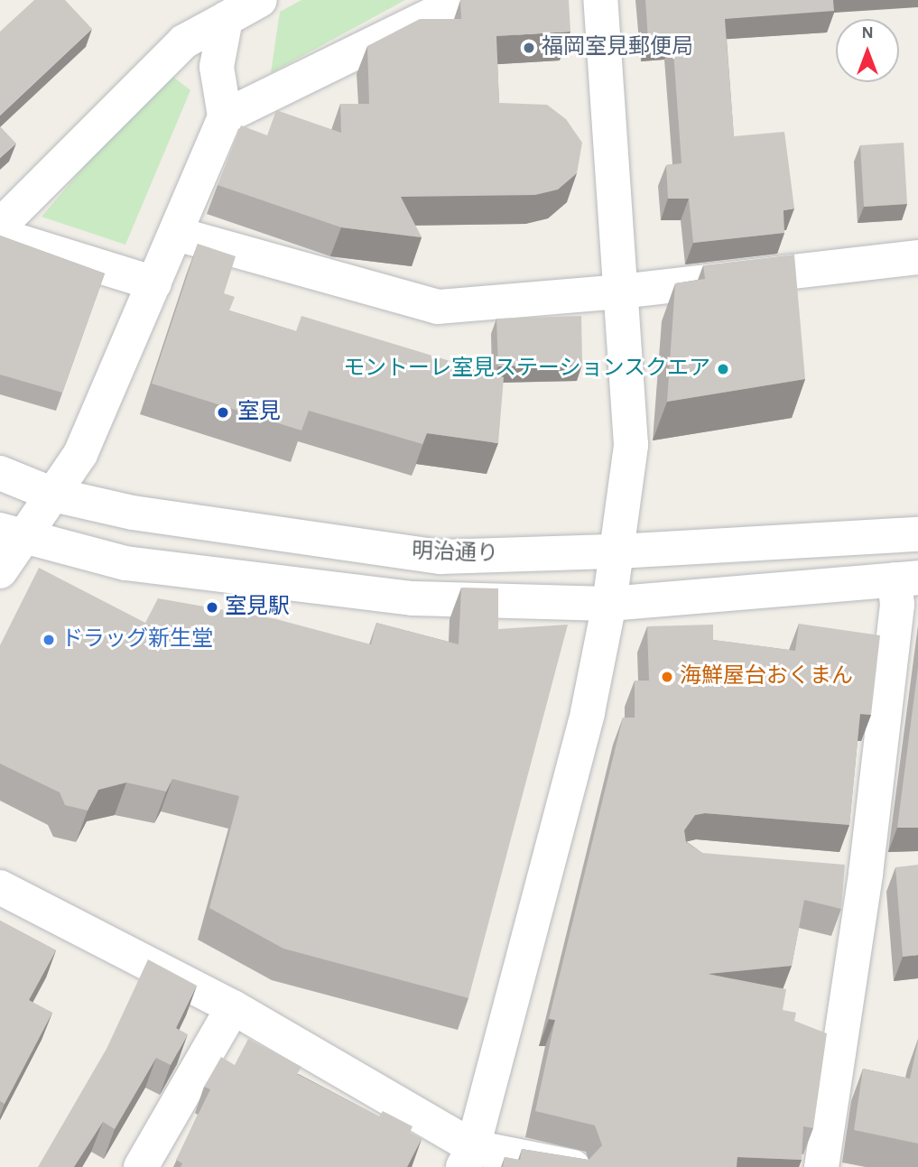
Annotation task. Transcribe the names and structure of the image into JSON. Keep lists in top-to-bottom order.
{
  "streets": {
    "street": ["明治通り"]
  },
  "places": [
    "福岡室見郵便局",
    "モントーレ室見ステーションスクエア",
    "室見",
    "室見駅",
    "ドラッグ新生堂",
    "海鮮屋台おくまん"
  ],
  "north": "top"
}
